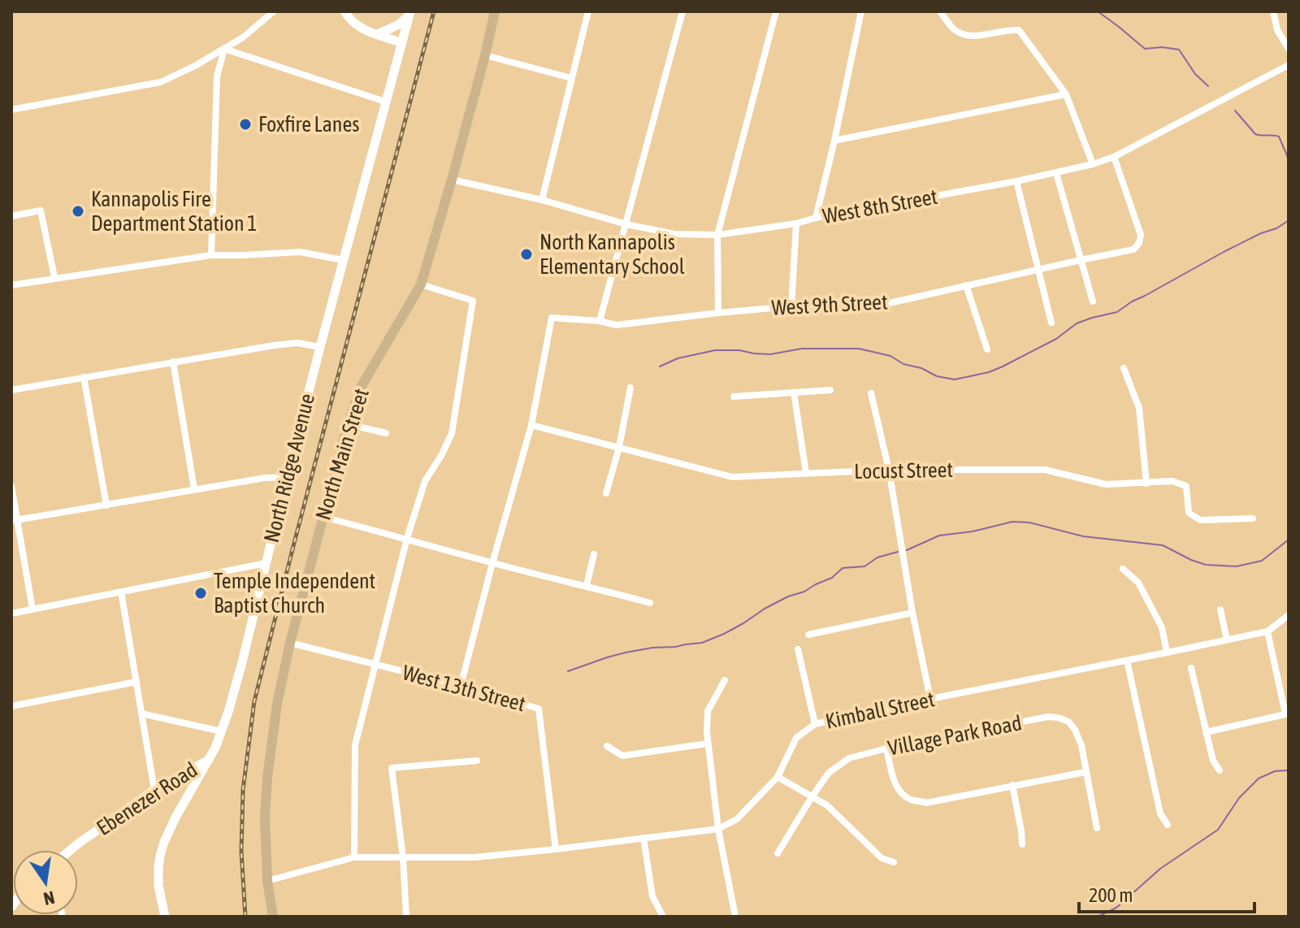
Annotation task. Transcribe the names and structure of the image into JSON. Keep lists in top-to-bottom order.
{
  "streets": {
    "main road": ["North Main Street"],
    "street": [
      "West 8th Street",
      "West 9th Street",
      "North Ridge Avenue",
      "Locust Street",
      "West 13th Street",
      "Kimball Street",
      "Village Park Road",
      "Ebenezer Road"
    ]
  },
  "crossings": [
    ["West 8th Street", "West 9th Street"],
    ["West 8th Street", "North Main Street"],
    ["West 9th Street", "Locust Street"],
    ["North Main Street", "West 13th Street"],
    ["North Main Street", "Kimball Street"],
    ["North Ridge Avenue", "Ebenezer Road"],
    ["West 13th Street", "Kimball Street"]
  ],
  "places": [
    "Foxfire Lanes",
    "Kannapolis Fire Department Station 1",
    "North Kannapolis Elementary School",
    "Temple Independent Baptist Church"
  ],
  "scale_bar": "200 m",
  "north": "bottom"
}
